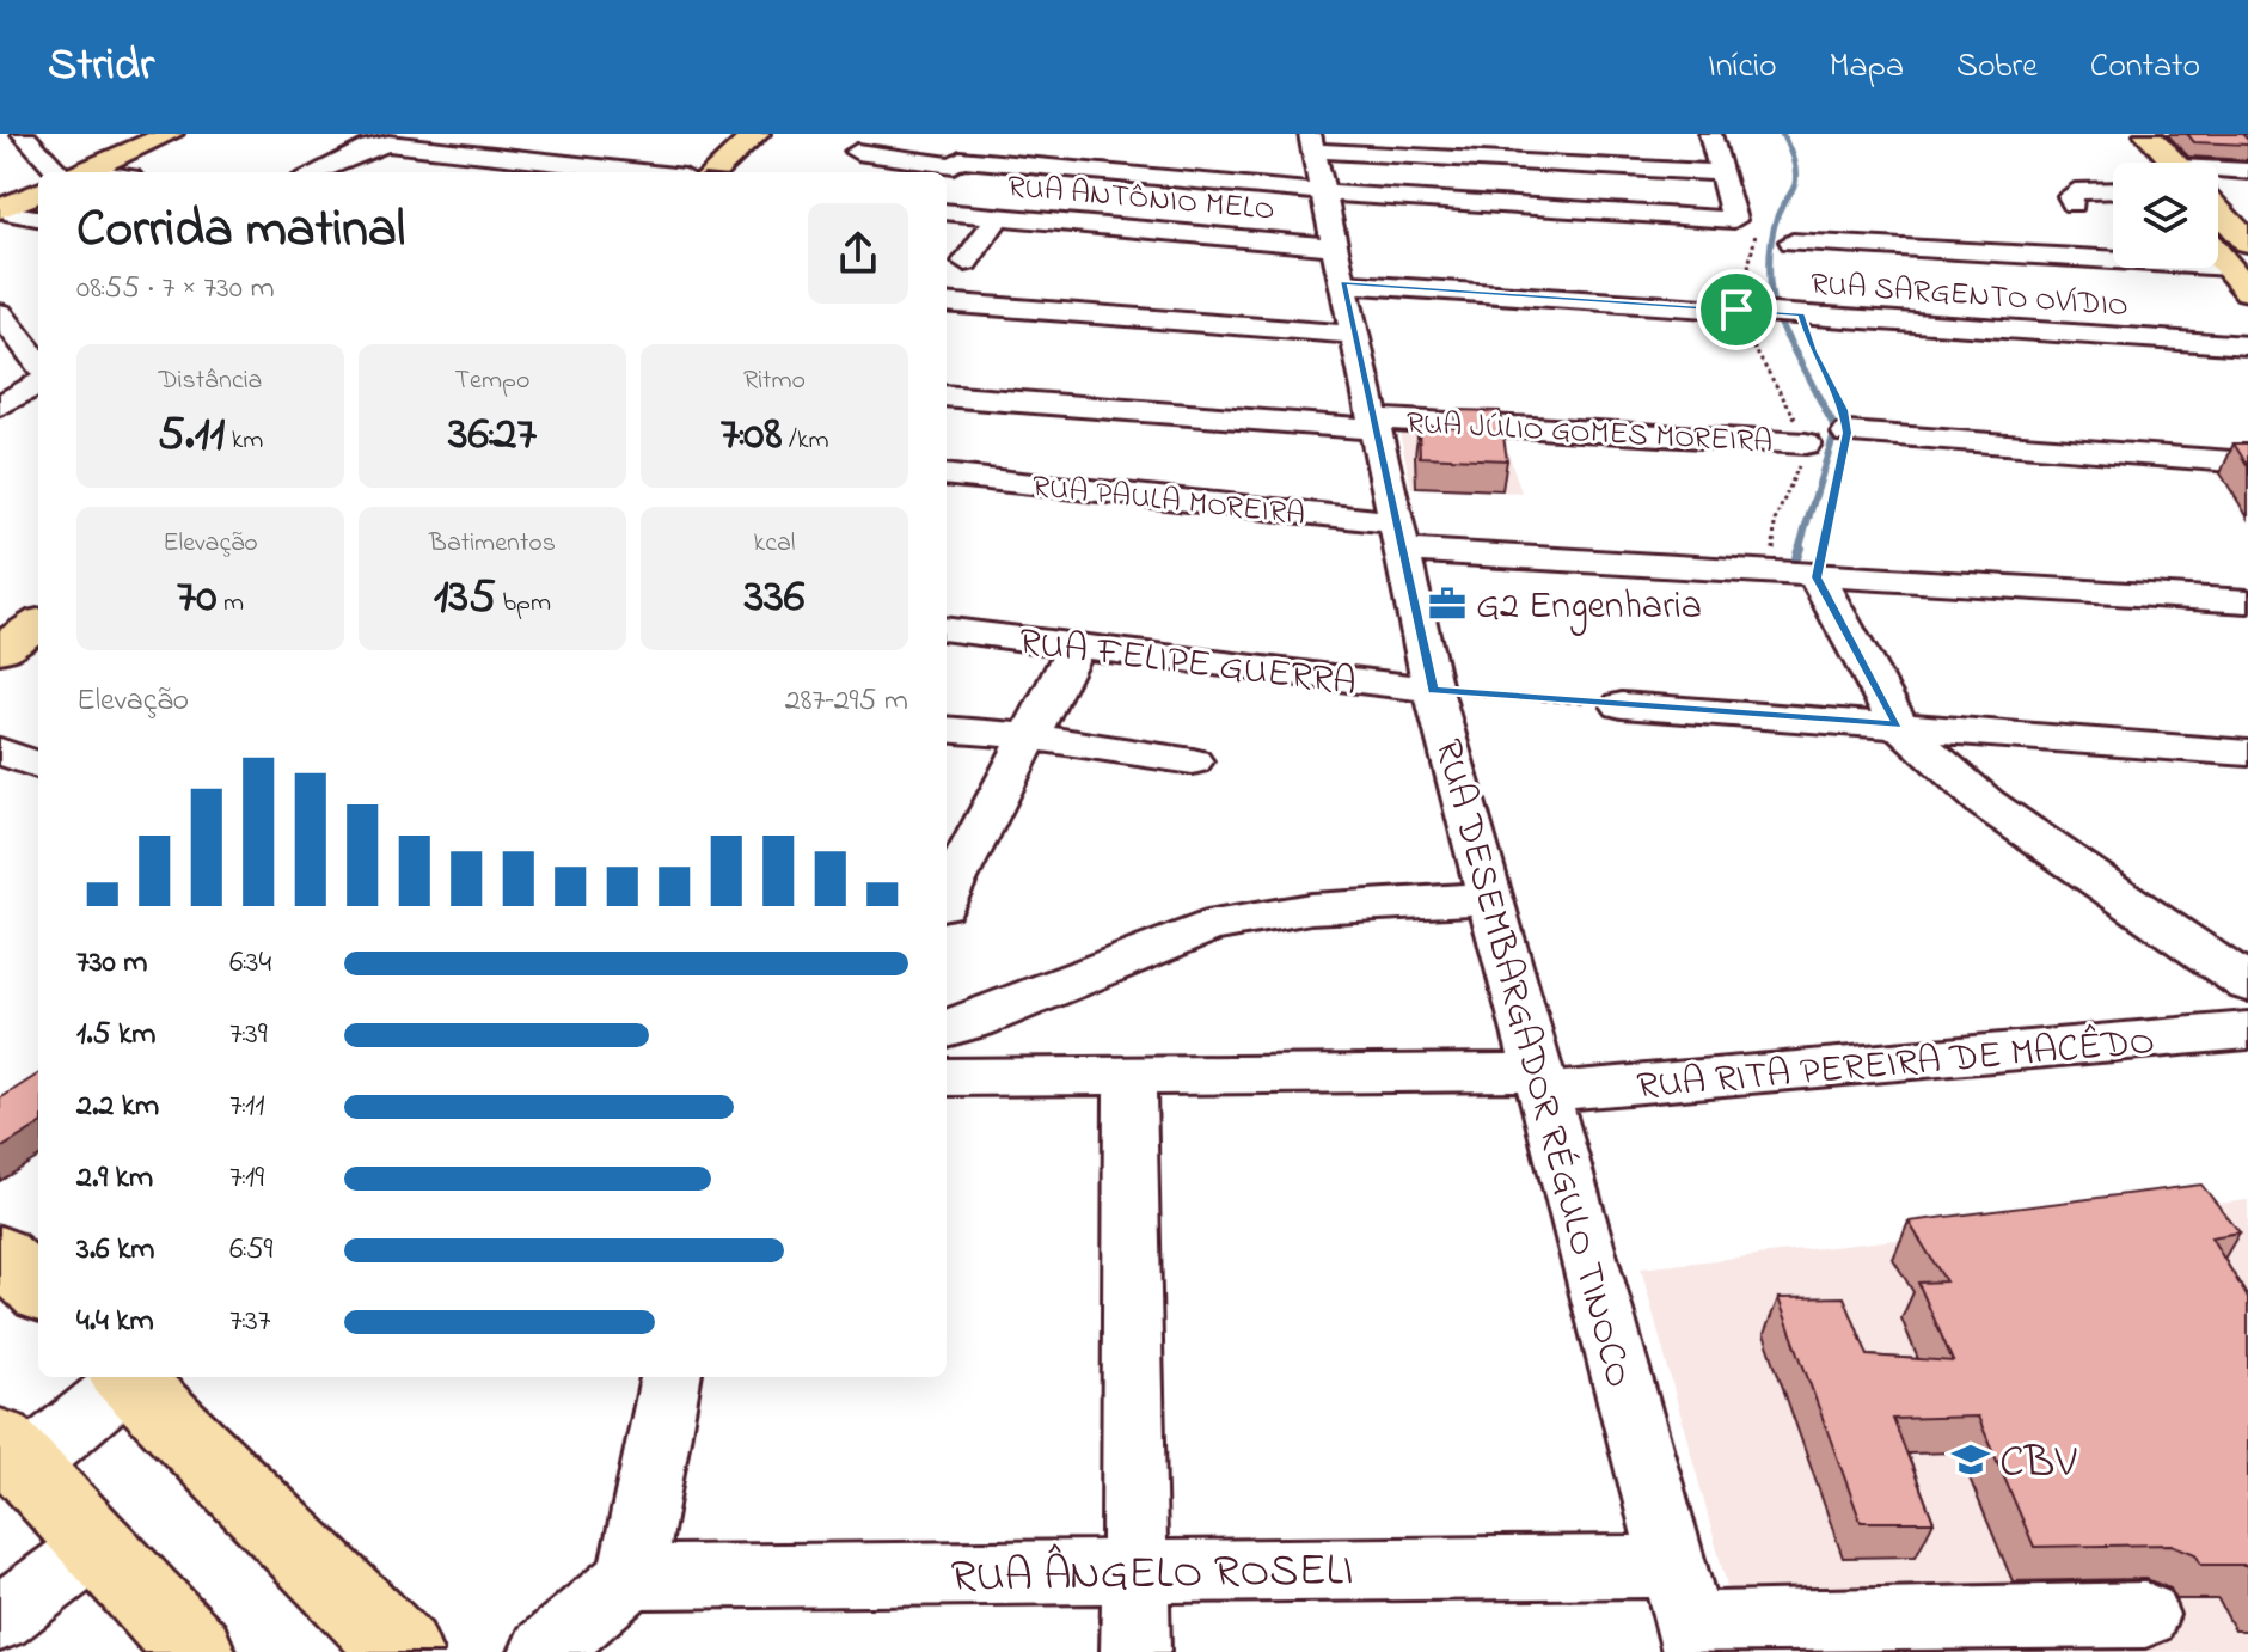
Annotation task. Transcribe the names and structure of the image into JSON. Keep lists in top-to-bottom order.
{
  "streets": {
    "street": [
      "RUA ANTÔNIO MELO",
      "RUA SARGENTO OVÍDIO",
      "RUA JÚLIO GOMES MOREIRA",
      "RUA PAULA MOREIRA",
      "RUA FELIPE GUERRA",
      "RUA RITA PEREIRA DE MACÊDO",
      "RUA DESEMBARGADOR RÉGULO TINOCO",
      "RUA ÂNGELO ROSELI"
    ]
  },
  "crossings": [
    ["RUA ANTÔNIO MELO", "RUA SARGENTO OVÍDIO"],
    ["RUA ANTÔNIO MELO", "RUA DESEMBARGADOR RÉGULO TINOCO"],
    ["RUA SARGENTO OVÍDIO", "RUA DESEMBARGADOR RÉGULO TINOCO"],
    ["RUA JÚLIO GOMES MOREIRA", "RUA DESEMBARGADOR RÉGULO TINOCO"],
    ["RUA PAULA MOREIRA", "RUA DESEMBARGADOR RÉGULO TINOCO"],
    ["RUA FELIPE GUERRA", "RUA DESEMBARGADOR RÉGULO TINOCO"],
    ["RUA RITA PEREIRA DE MACÊDO", "RUA DESEMBARGADOR RÉGULO TINOCO"],
    ["RUA DESEMBARGADOR RÉGULO TINOCO", "RUA ÂNGELO ROSELI"]
  ],
  "places": {
    "office": ["G2 Engenharia"],
    "school or university": ["CBV"]
  },
  "page": {
    "header": "Stridr",
    "nav": [
      "Início",
      "Mapa",
      "Sobre",
      "Contato"
    ],
    "heading": ["Corrida matinal", "08:55 · 7 × 730 m"],
    "stats": [
      ["Distância", "5.11 km"],
      ["Tempo", "36:27"],
      ["Ritmo", "7:08 /km"],
      ["Elevação", "70 m"],
      ["Batimentos", "135 bpm"],
      ["kcal", "336"]
    ],
    "chart": ["Elevação", "287–295 m"],
    "list": [
      {
        "name": "730 m",
        "note": "6:34"
      },
      {
        "name": "1.5 km",
        "note": "7:39"
      },
      {
        "name": "2.2 km",
        "note": "7:11"
      },
      {
        "name": "2.9 km",
        "note": "7:19"
      },
      {
        "name": "3.6 km",
        "note": "6:59"
      },
      {
        "name": "4.4 km",
        "note": "7:37"
      }
    ]
  }
}
